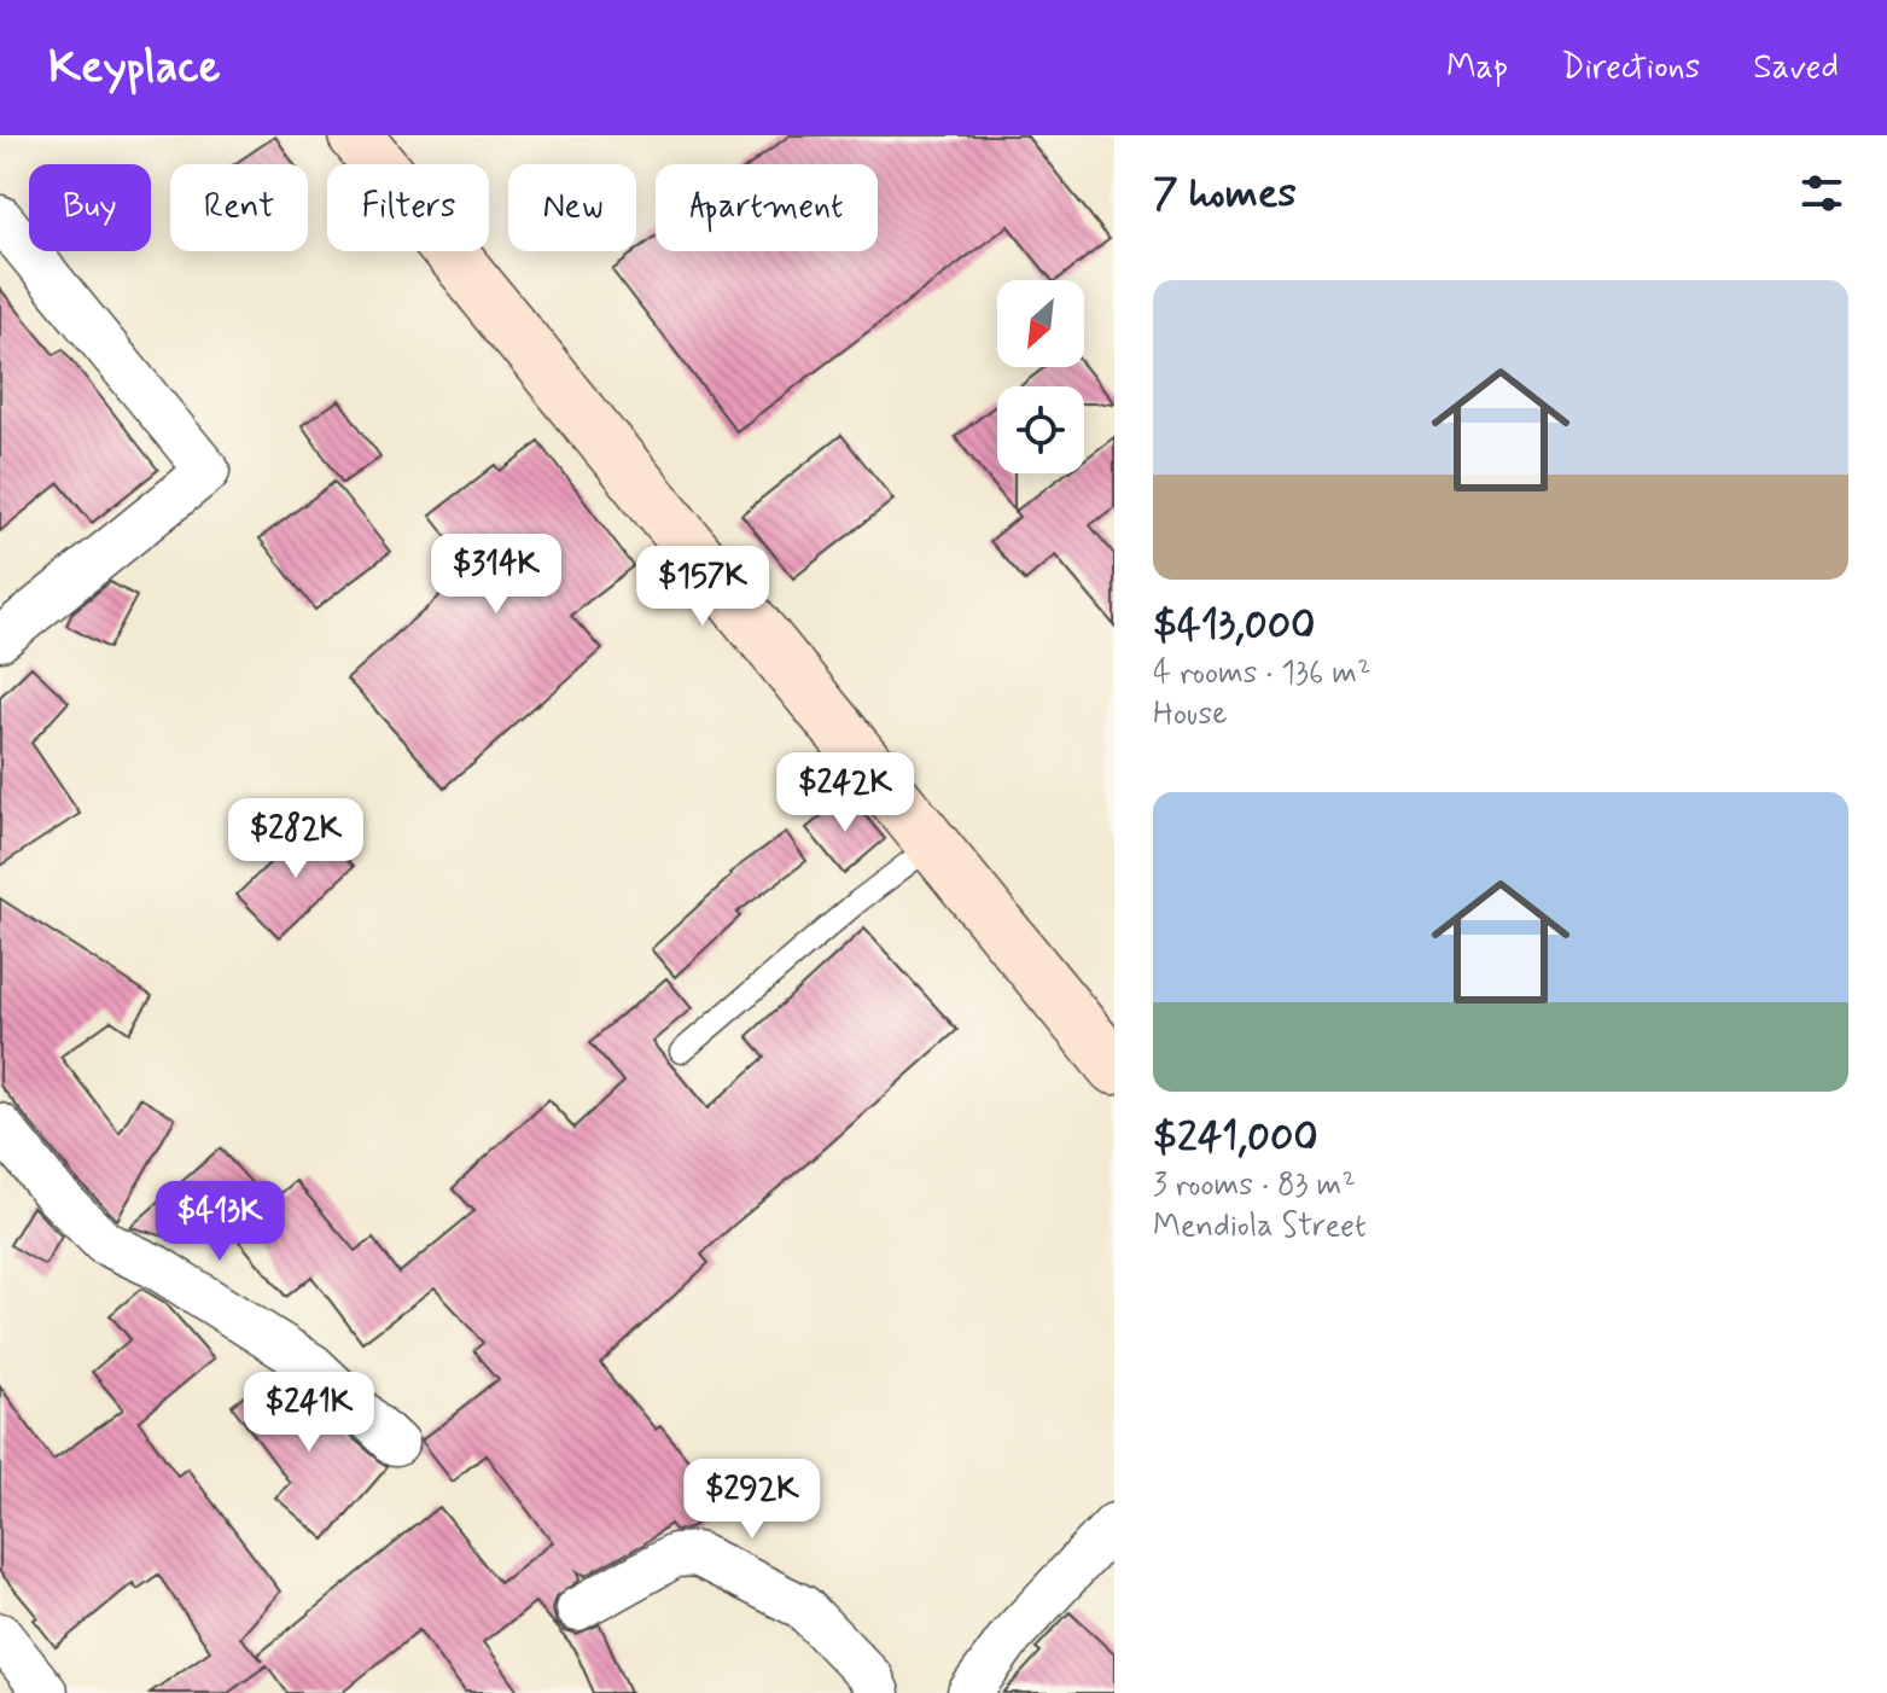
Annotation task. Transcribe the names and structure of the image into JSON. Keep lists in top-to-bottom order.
{
  "north": "bottom left",
  "page": {
    "header": "Keyplace",
    "nav": ["Map", "Directions", "Saved"],
    "heading": "7 homes",
    "chip": [
      "Buy",
      "Rent",
      "Filters",
      "New",
      "Apartment"
    ],
    "list": [
      {
        "name": "$413,000",
        "note": "4 rooms · 136 m² · House"
      },
      {
        "name": "$241,000",
        "note": "3 rooms · 83 m² · Mendiola Street"
      }
    ],
    "price": [
      "$314K",
      "$157K",
      "$242K",
      "$282K",
      "$413K",
      "$241K",
      "$292K"
    ]
  }
}
